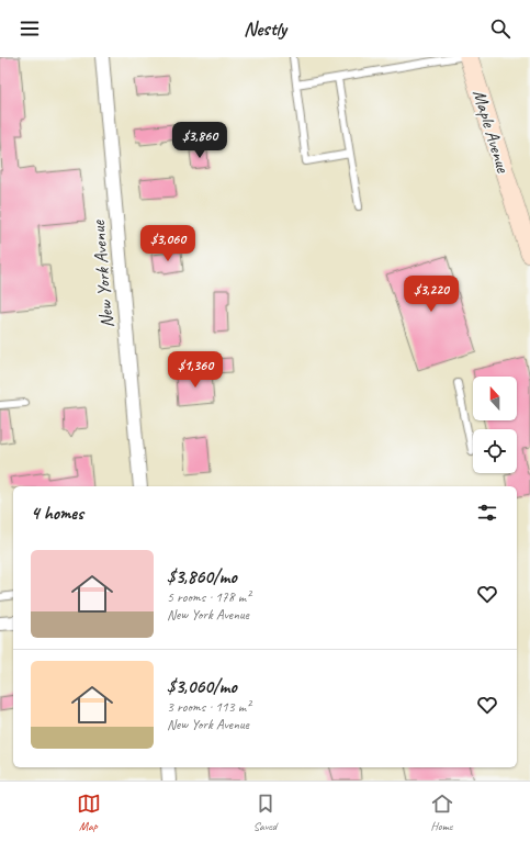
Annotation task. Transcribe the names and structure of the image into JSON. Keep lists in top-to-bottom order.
{
  "streets": {
    "main road": ["Maple Avenue"],
    "street": ["New York Avenue"]
  },
  "north": "top",
  "page": {
    "header": "Nestly",
    "price": [
      "$3,860",
      "$3,060",
      "$3,220",
      "$1,360"
    ],
    "heading": "4 homes",
    "list": [
      {
        "name": "$3,860/mo",
        "note": "5 rooms · 178 m² · New York Avenue"
      },
      {
        "name": "$3,060/mo",
        "note": "3 rooms · 113 m² · New York Avenue"
      }
    ],
    "tabs": ["Map", "Saved", "Home"]
  }
}
